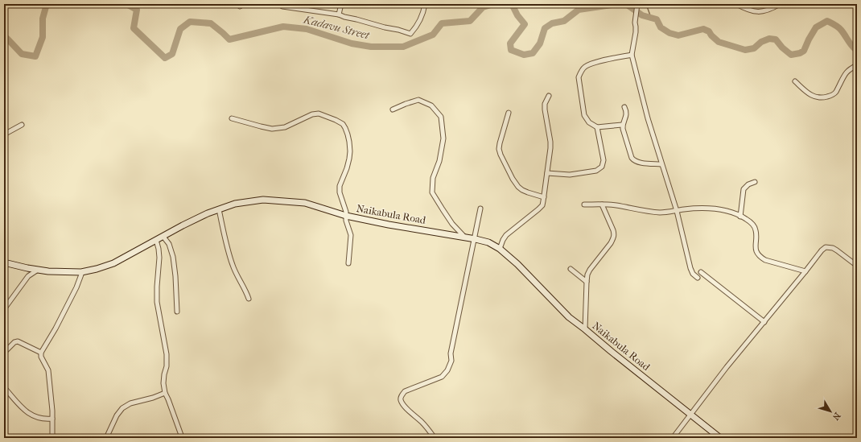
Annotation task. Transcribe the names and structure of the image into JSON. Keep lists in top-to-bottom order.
{
  "streets": {
    "street": ["Naikabula Road"]
  },
  "water": ["Kadavu Street"],
  "north": "bottom right"
}
